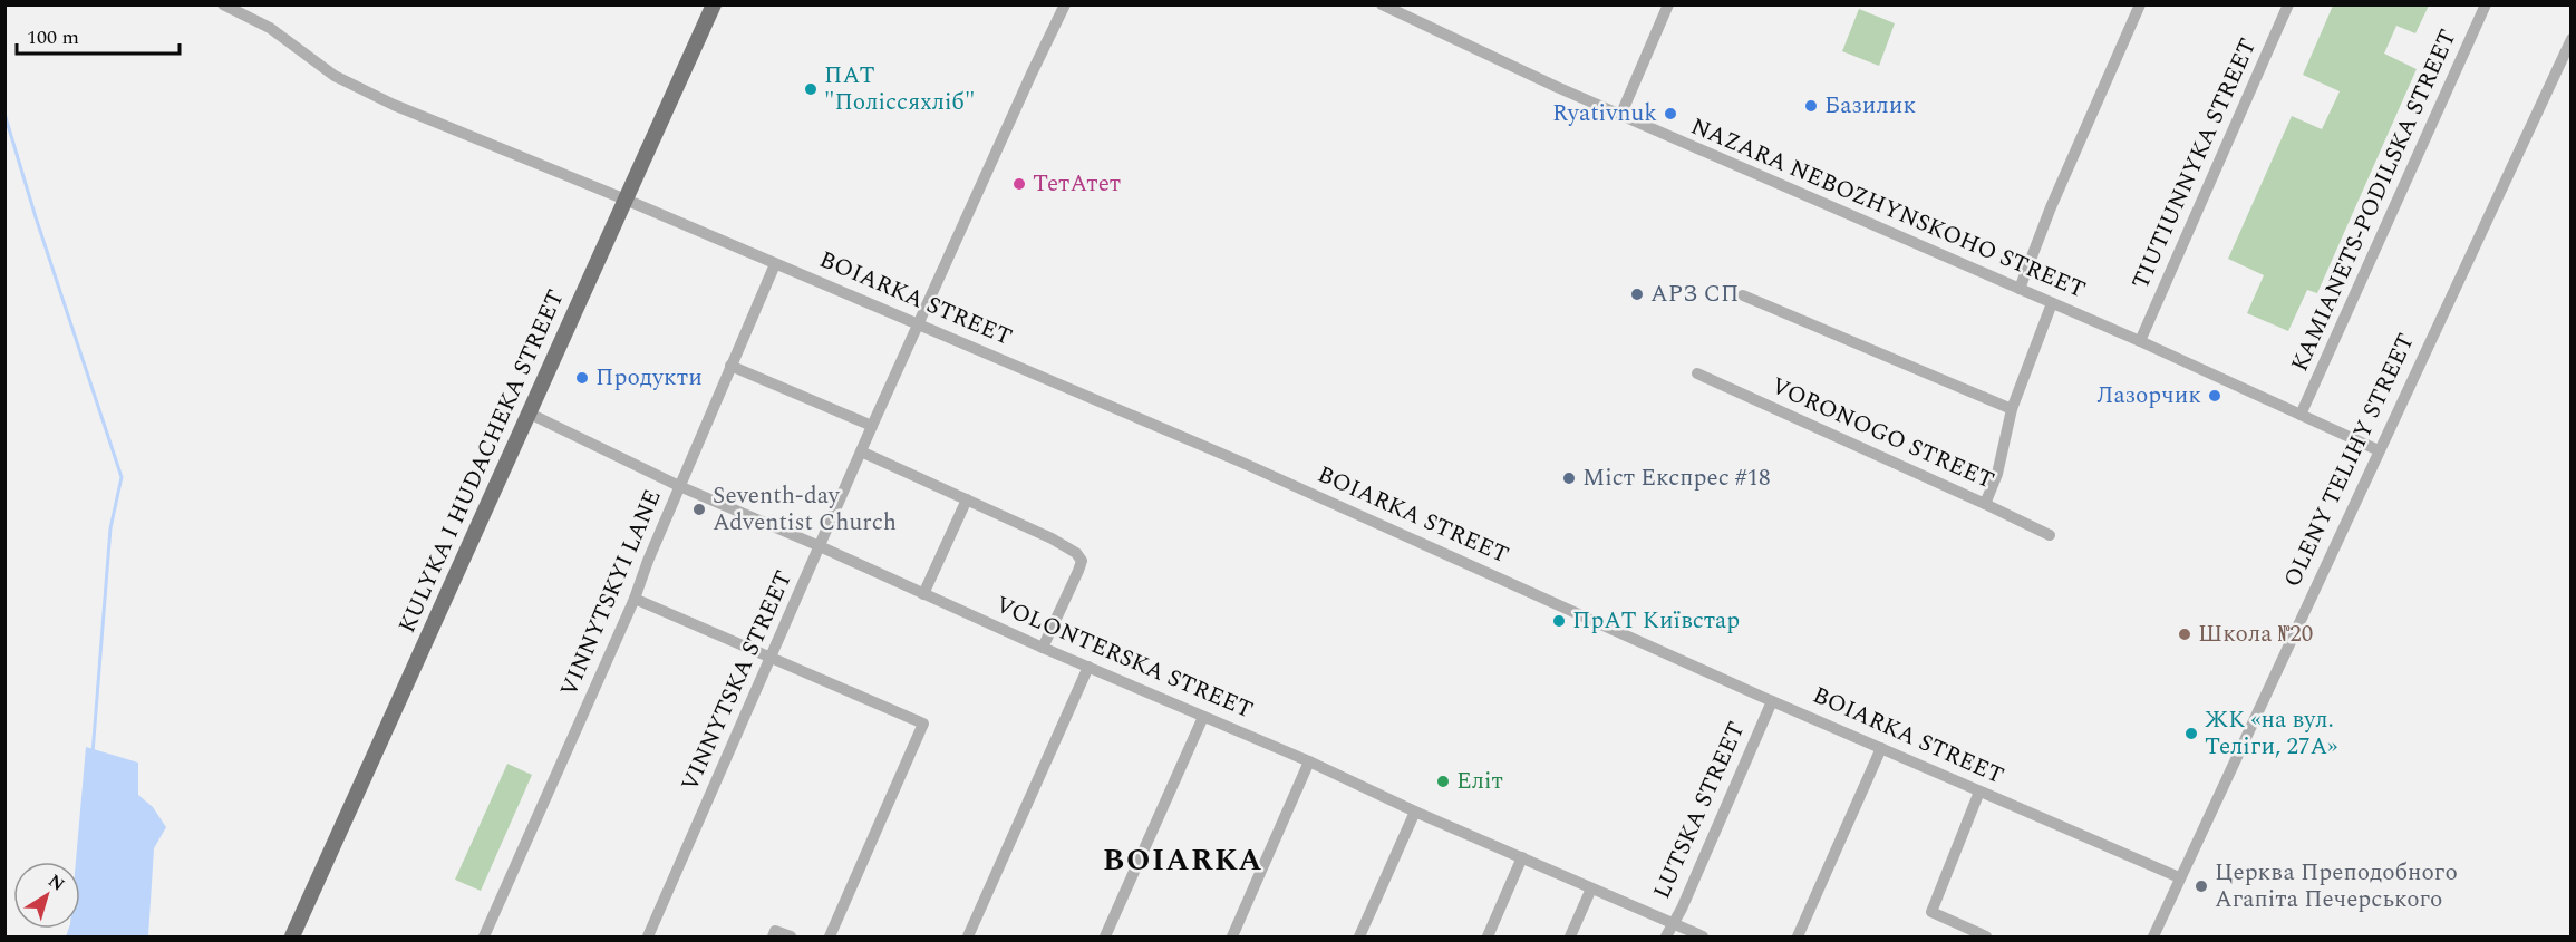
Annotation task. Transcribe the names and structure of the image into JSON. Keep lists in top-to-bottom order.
{
  "streets": {
    "main road": ["KULYKA I HUDACHEKA STREET"],
    "street": [
      "TIUTIUNNYKA STREET",
      "KAMIANETS-PODILSKA STREET",
      "NAZARA NEBOZHYNSKOHO STREET",
      "BOIARKA STREET",
      "VORONOGO STREET",
      "OLENY TELIHY STREET",
      "VINNYTSKYI LANE",
      "VOLONTERSKA STREET",
      "VINNYTSKA STREET",
      "LUTSKA STREET"
    ]
  },
  "crossings": [
    ["TIUTIUNNYKA STREET", "NAZARA NEBOZHYNSKOHO STREET"],
    ["KAMIANETS-PODILSKA STREET", "NAZARA NEBOZHYNSKOHO STREET"],
    ["NAZARA NEBOZHYNSKOHO STREET", "OLENY TELIHY STREET"],
    ["BOIARKA STREET", "OLENY TELIHY STREET"],
    ["BOIARKA STREET", "KULYKA I HUDACHEKA STREET"],
    ["BOIARKA STREET", "VINNYTSKYI LANE"],
    ["BOIARKA STREET", "VINNYTSKA STREET"],
    ["BOIARKA STREET", "LUTSKA STREET"],
    ["KULYKA I HUDACHEKA STREET", "VOLONTERSKA STREET"],
    ["VINNYTSKYI LANE", "VOLONTERSKA STREET"],
    ["VOLONTERSKA STREET", "VINNYTSKA STREET"],
    ["VOLONTERSKA STREET", "LUTSKA STREET"]
  ],
  "districts": ["BOIARKA"],
  "places": [
    "ПАТ \"Поліссяхліб\"",
    "Базилик",
    "Ryativnuk",
    "ТетАтет",
    "АРЗ СП",
    "Продукти",
    "Лазорчик",
    "Міст Експрес #18",
    "Seventh-day Adventist Church",
    "ПрАТ Київстар",
    "Школа №20",
    "ЖК «на вул. Теліги, 27А»",
    "Еліт",
    "Церква Преподобного Агапіта Печерського"
  ],
  "scale_bar": "100 m",
  "north": "top right"
}
